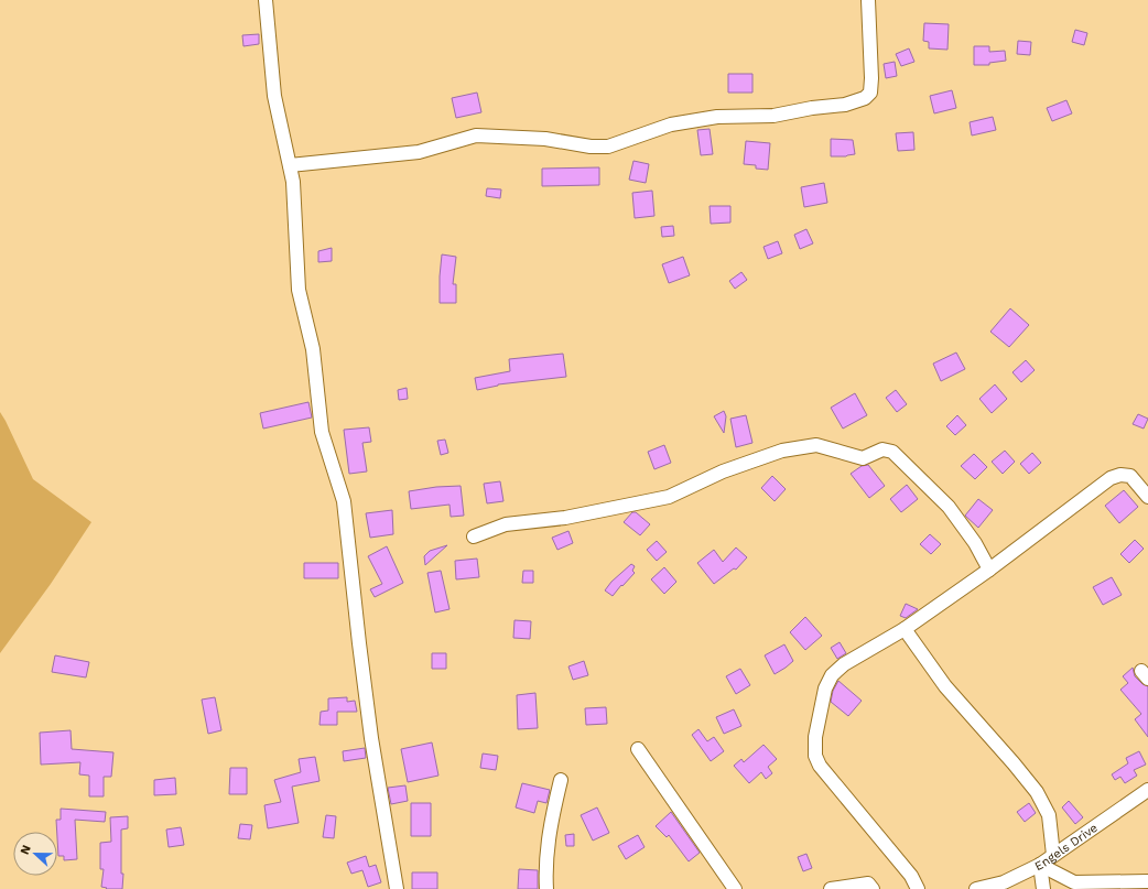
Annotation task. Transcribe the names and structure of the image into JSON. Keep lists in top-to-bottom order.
{
  "streets": {
    "street": ["Engels Drive"]
  },
  "north": "left"
}
